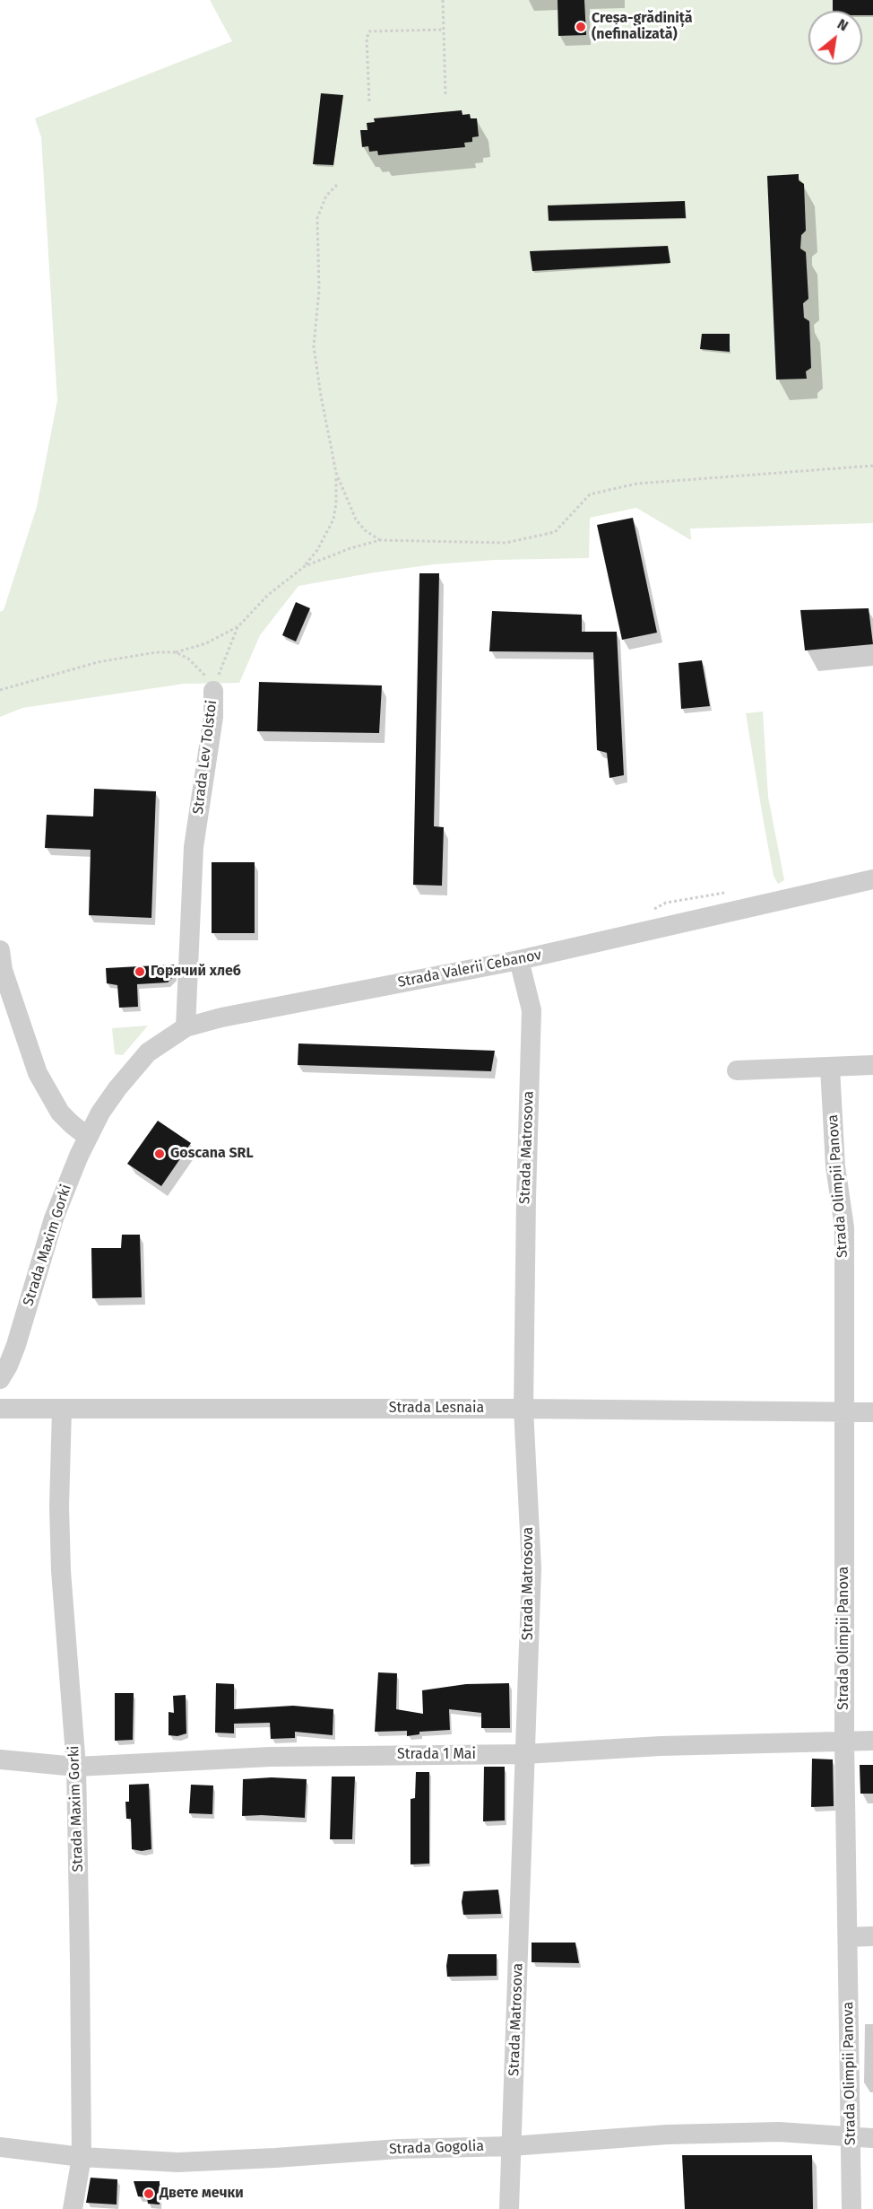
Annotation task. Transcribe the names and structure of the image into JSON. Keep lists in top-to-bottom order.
{
  "streets": {
    "street": [
      "Strada Lev Tolstoi",
      "Strada Valerii Cebanov",
      "Strada Matrosova",
      "Strada Olimpii Panova",
      "Strada Maxim Gorki",
      "Strada Lesnaia",
      "Strada 1 Mai",
      "Strada Gogolia"
    ]
  },
  "crossings": [
    ["Strada Lev Tolstoi", "Strada Valerii Cebanov"],
    ["Strada Valerii Cebanov", "Strada Matrosova"],
    ["Strada Valerii Cebanov", "Strada Maxim Gorki"],
    ["Strada Matrosova", "Strada Lesnaia"],
    ["Strada Matrosova", "Strada 1 Mai"],
    ["Strada Matrosova", "Strada Gogolia"],
    ["Strada Olimpii Panova", "Strada Lesnaia"],
    ["Strada Olimpii Panova", "Strada 1 Mai"],
    ["Strada Olimpii Panova", "Strada Gogolia"],
    ["Strada Maxim Gorki", "Strada Lesnaia"],
    ["Strada Maxim Gorki", "Strada 1 Mai"],
    ["Strada Maxim Gorki", "Strada Gogolia"]
  ],
  "places": [
    "Creșa-grădiniță (nefinalizată)",
    "Горячий хлеб",
    "Goscana SRL",
    "Двете мечки"
  ],
  "north": "top right"
}
